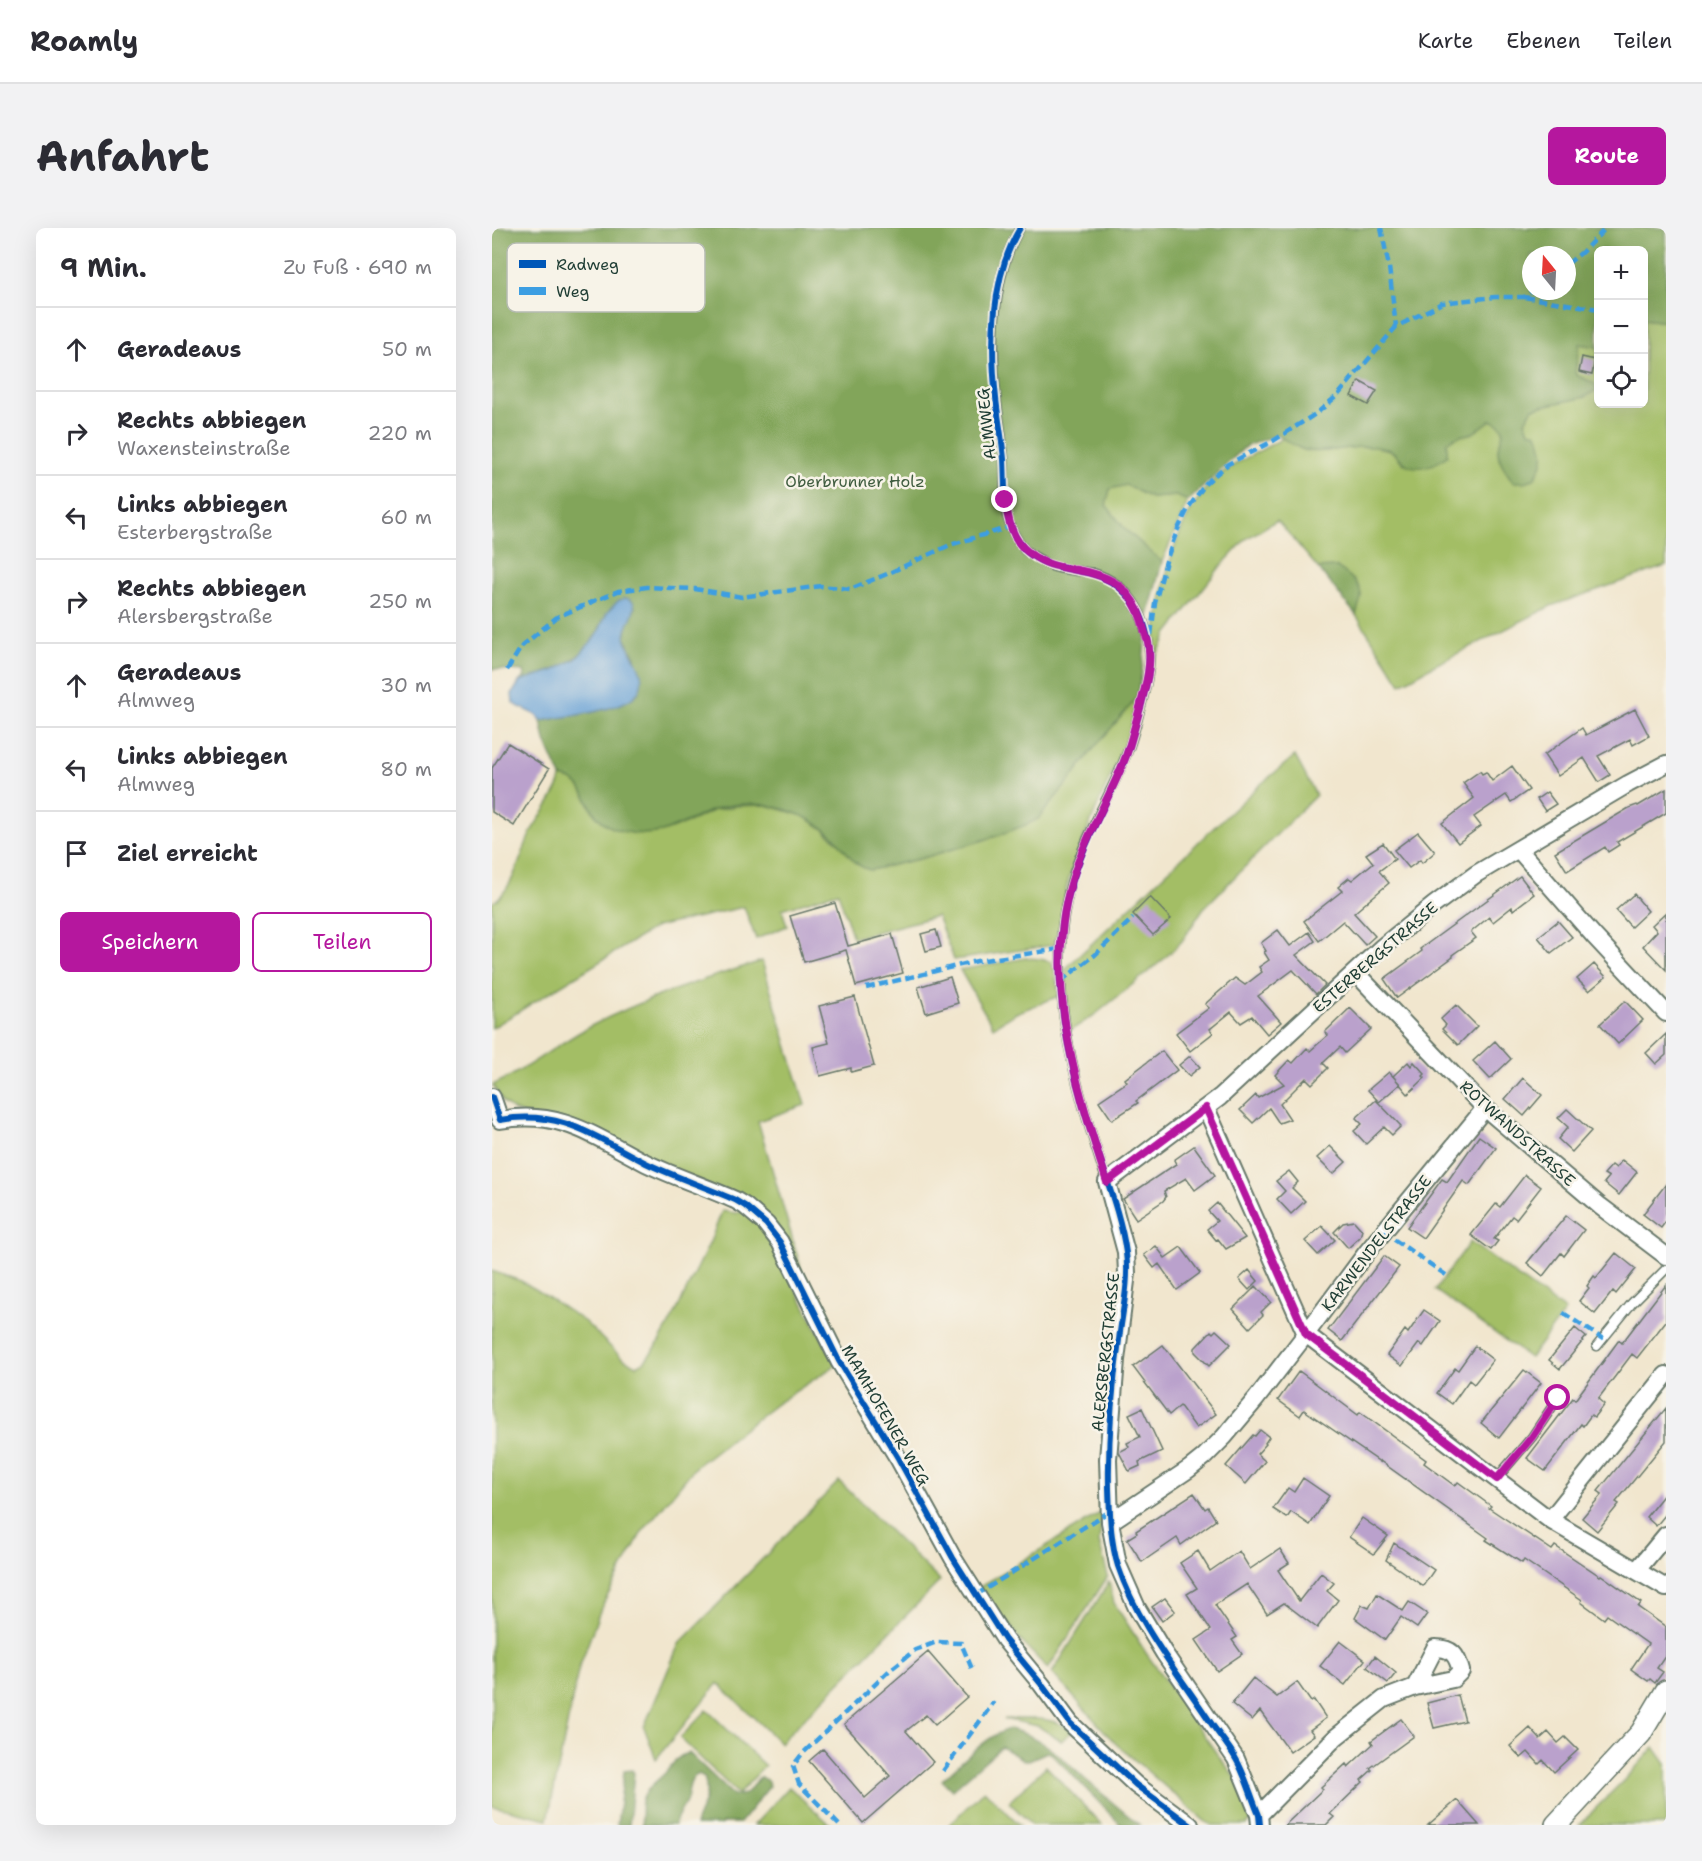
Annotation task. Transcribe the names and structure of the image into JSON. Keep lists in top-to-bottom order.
{
  "streets": {
    "street": [
      "ESTERBERGSTRASSE",
      "ROTWANDSTRASSE",
      "KARWENDELSTRASSE",
      "ALERSBERGSTRASSE",
      "MAMHOFENER WEG"
    ],
    "lane": ["ALMWEG"]
  },
  "crossings": [
    ["ALMWEG", "ALERSBERGSTRASSE"],
    ["ESTERBERGSTRASSE", "ROTWANDSTRASSE"],
    ["ESTERBERGSTRASSE", "ALERSBERGSTRASSE"],
    ["ROTWANDSTRASSE", "KARWENDELSTRASSE"],
    ["KARWENDELSTRASSE", "ALERSBERGSTRASSE"]
  ],
  "parks": ["Oberbrunner Holz"],
  "legend": ["Radweg", "Weg"],
  "north": "top",
  "page": {
    "header": "Roamly",
    "nav": ["Karte", "Ebenen", "Teilen"],
    "buttons": [
      "Route",
      ["Speichern", "Teilen"]
    ],
    "title": "Anfahrt",
    "heading": ["9 Min.", "Zu Fuß · 690 m"],
    "map_buttons": ["+", "−"],
    "list": [
      ["Geradeaus", "50 m"],
      ["Rechts abbiegen", "Waxensteinstraße", "220 m"],
      ["Links abbiegen", "Esterbergstraße", "60 m"],
      ["Rechts abbiegen", "Alersbergstraße", "250 m"],
      ["Geradeaus", "Almweg", "30 m"],
      ["Links abbiegen", "Almweg", "80 m"],
      "Ziel erreicht"
    ]
  }
}
